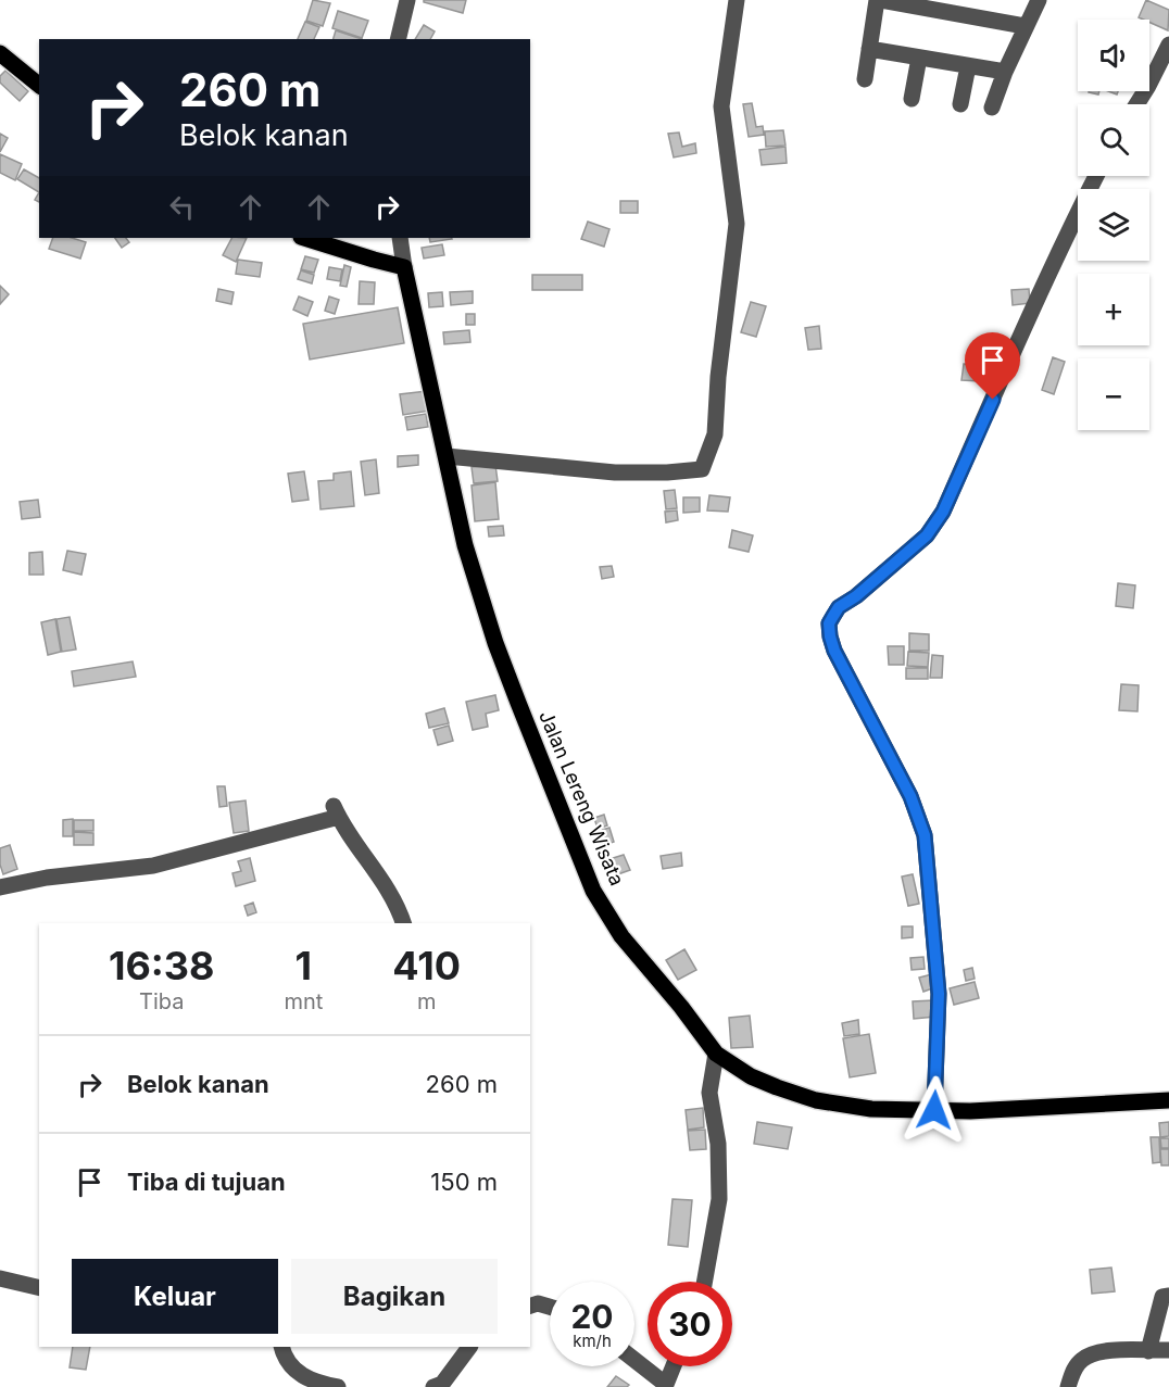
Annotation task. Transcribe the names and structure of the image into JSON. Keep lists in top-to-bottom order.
{
  "streets": {
    "main road": ["Jalan Lereng Wisata"]
  },
  "page": {
    "map_buttons": ["+", "−"],
    "turn": ["260 m", "Belok kanan"],
    "eta": [
      "16:38",
      "Tiba",
      "1",
      "mnt",
      "410",
      "m"
    ],
    "list": [
      {
        "name": "Belok kanan",
        "value": "260 m"
      },
      {
        "name": "Tiba di tujuan",
        "value": "150 m"
      }
    ],
    "buttons": ["Keluar", "Bagikan"],
    "speed": "20 km/h",
    "limit": "30"
  }
}
